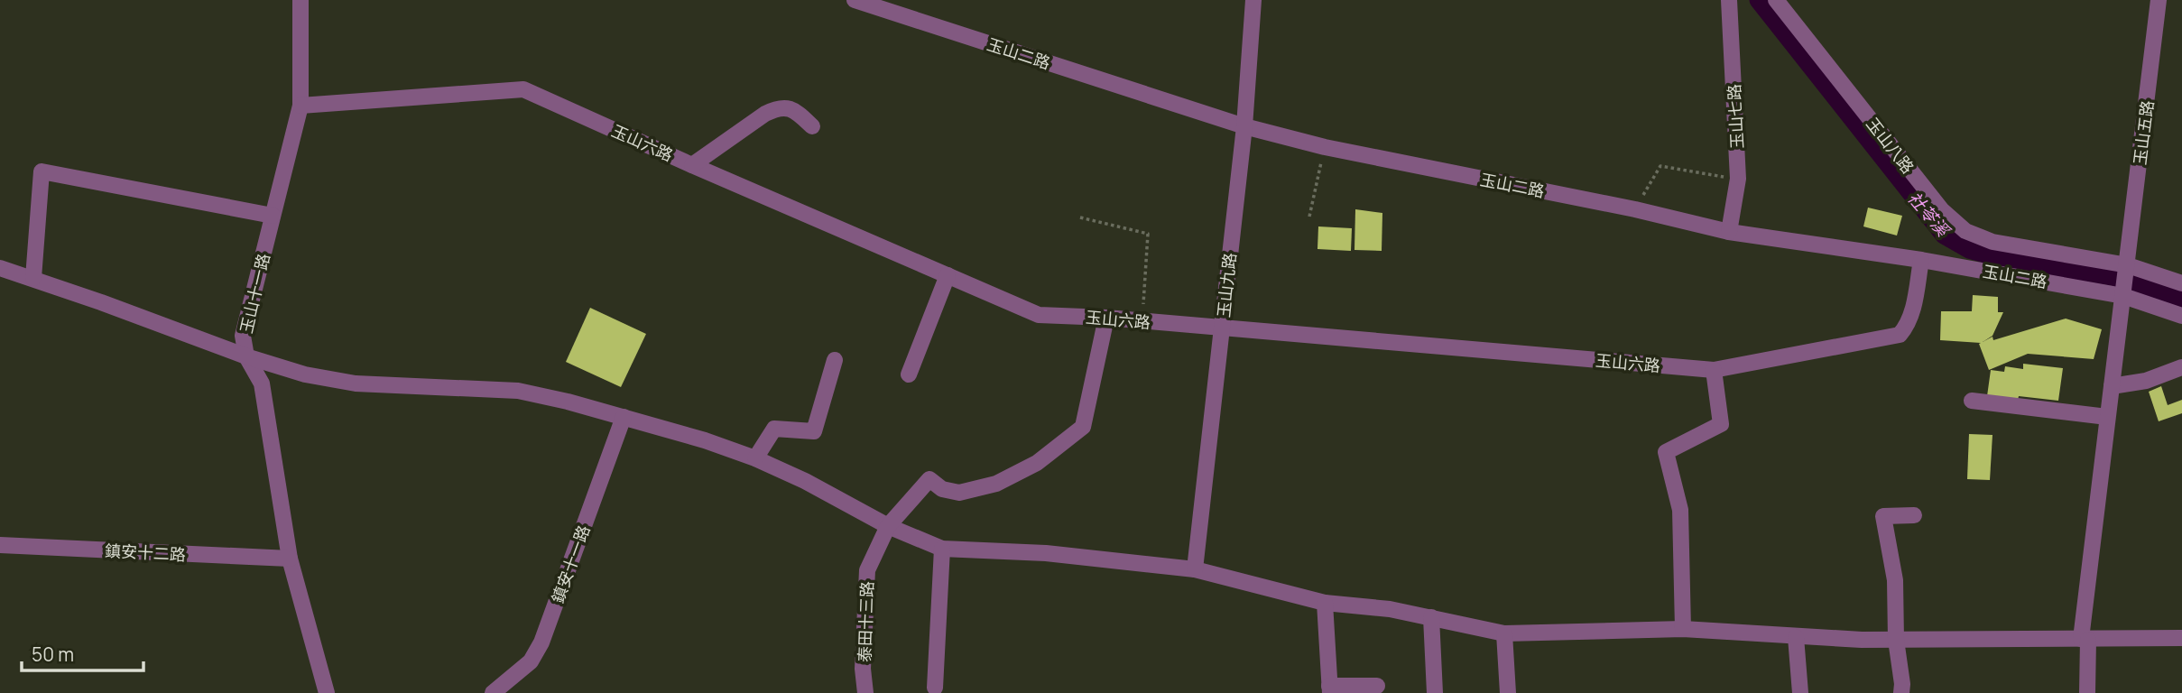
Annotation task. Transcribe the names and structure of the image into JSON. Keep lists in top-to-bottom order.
{
  "streets": {
    "street": [
      "玉山二路",
      "玉山七路",
      "玉山五路",
      "玉山六路",
      "玉山八路",
      "玉山九路",
      "玉山十一路",
      "鎮安十二路",
      "鎮安十一路",
      "泰田十三路"
    ]
  },
  "crossings": [
    ["玉山二路", "玉山七路"],
    ["玉山二路", "玉山五路"],
    ["玉山二路", "玉山六路"],
    ["玉山二路", "玉山九路"],
    ["玉山五路", "玉山八路"],
    ["玉山六路", "玉山九路"],
    ["玉山六路", "玉山十一路"],
    ["玉山六路", "泰田十三路"],
    ["玉山十一路", "鎮安十二路"]
  ],
  "water": ["社苓溪"],
  "scale_bar": "50 m"
}
